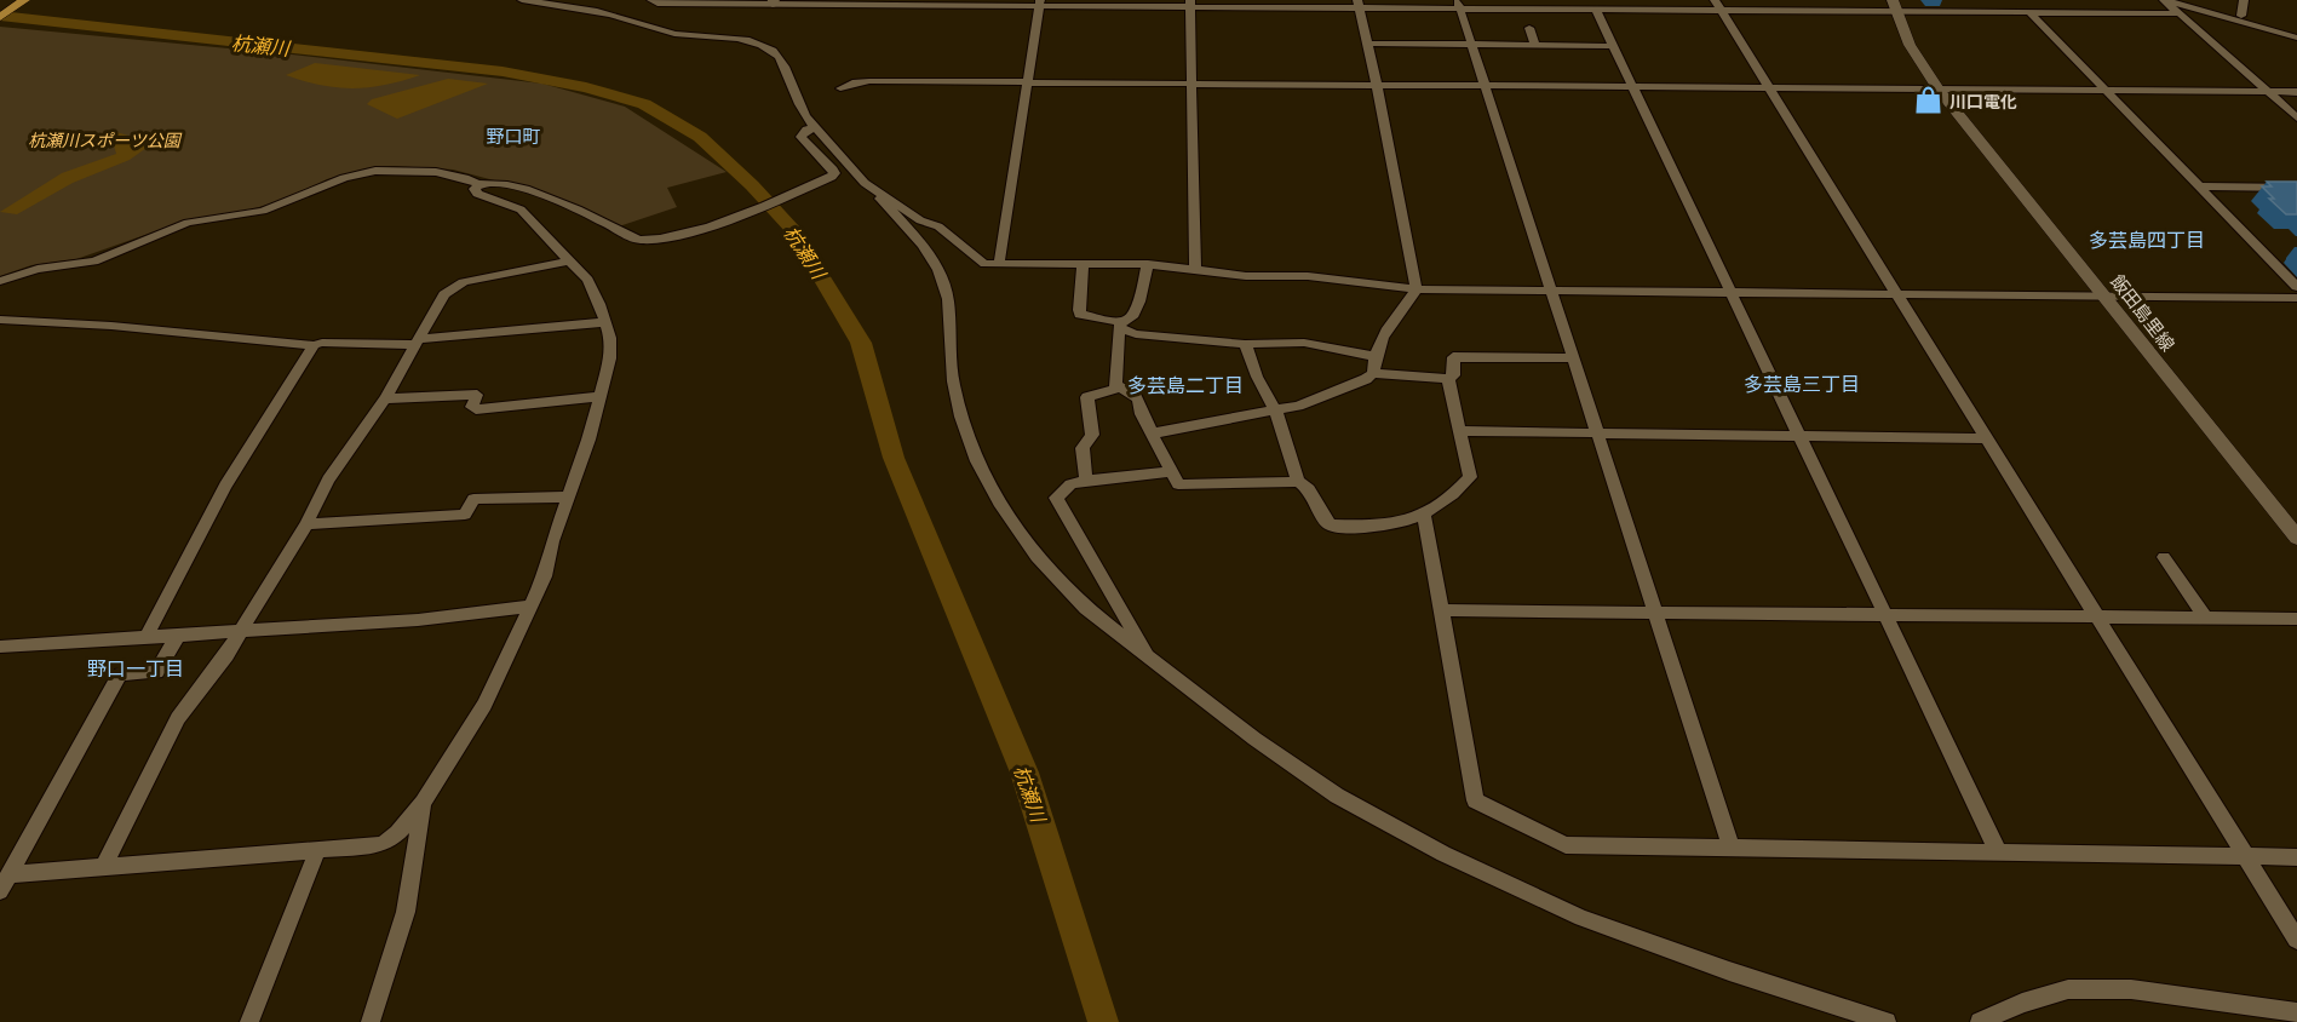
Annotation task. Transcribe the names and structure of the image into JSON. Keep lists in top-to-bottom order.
{
  "streets": {
    "main road": ["飯田島里線"]
  },
  "districts": [
    "野口町",
    "多芸島四丁目",
    "多芸島三丁目",
    "多芸島二丁目",
    "野口一丁目"
  ],
  "water": ["杭瀬川"],
  "parks": ["杭瀬川スポーツ公園"],
  "places": {
    "shop": ["川口電化"]
  }
}
